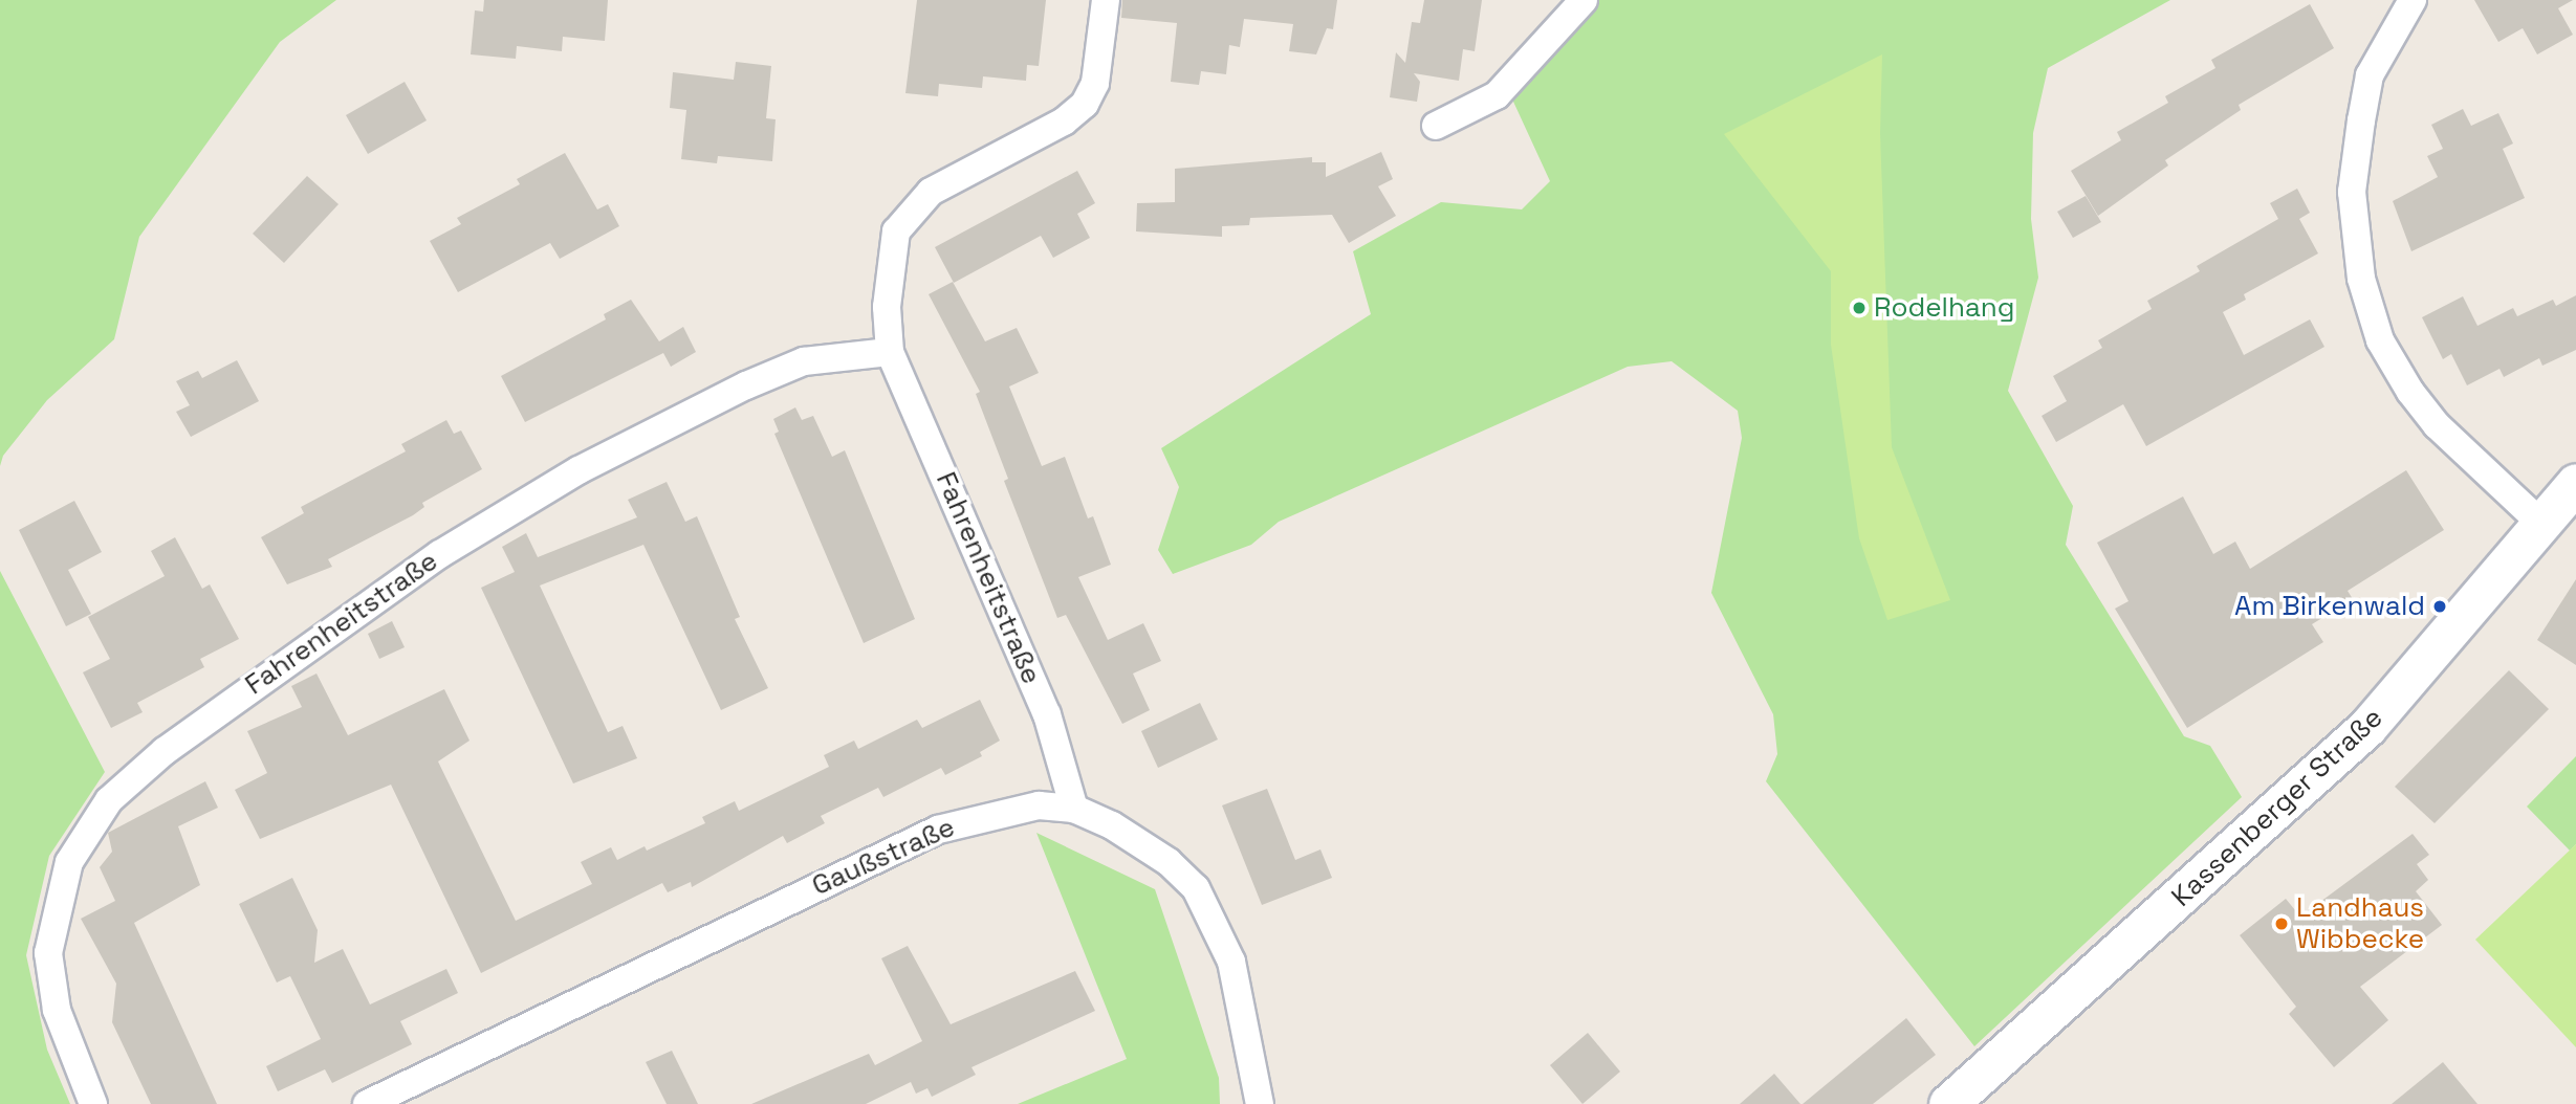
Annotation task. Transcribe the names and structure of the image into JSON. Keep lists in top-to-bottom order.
{
  "streets": {
    "street": ["Fahrenheitstraße", "Kassenberger Straße", "Gaußstraße"]
  },
  "crossings": [
    ["Fahrenheitstraße", "Gaußstraße"]
  ],
  "places": ["Rodelhang", "Am Birkenwald", "Landhaus Wibbecke"]
}
